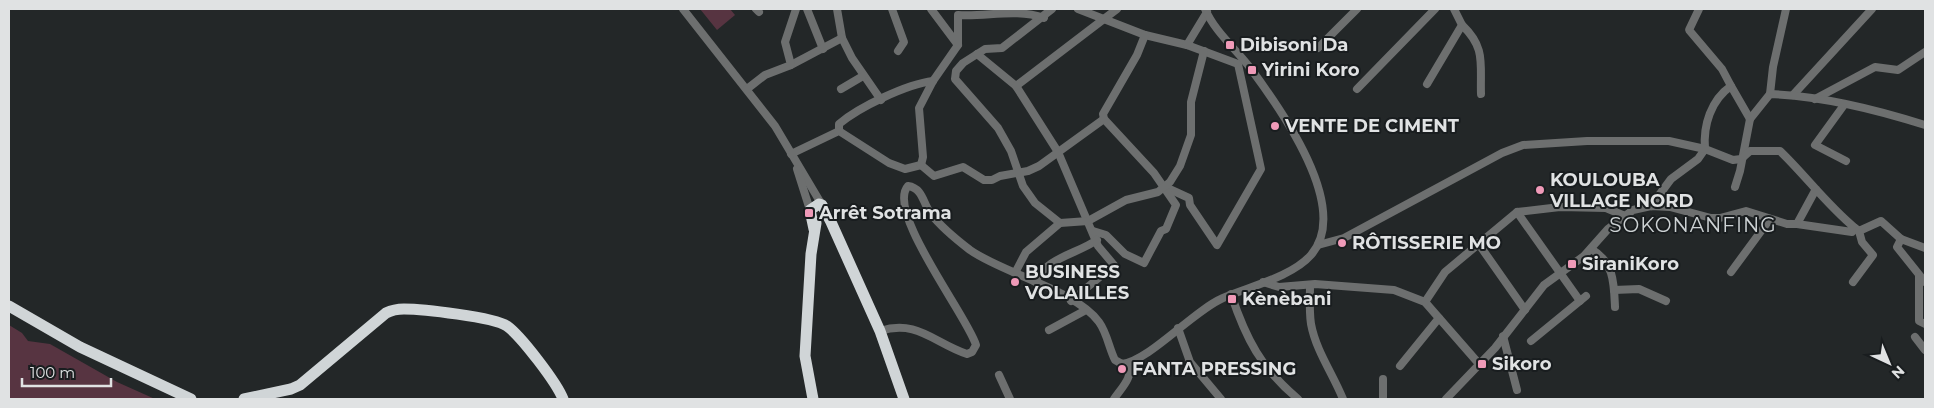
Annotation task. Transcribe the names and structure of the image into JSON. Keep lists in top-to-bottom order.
{
  "districts": ["SOKONANFING"],
  "places": {
    "transit": [
      "Dibisoni Da",
      "Yirini Koro",
      "Arrêt Sotrama",
      "SiraniKoro",
      "Kènèbani",
      "Sikoro"
    ],
    "other": [
      "VENTE DE CIMENT",
      "KOULOUBA VILLAGE NORD",
      "RÔTISSERIE MO",
      "BUSINESS VOLAILLES",
      "FANTA PRESSING"
    ]
  },
  "scale_bar": "100 m",
  "north": "bottom right"
}
